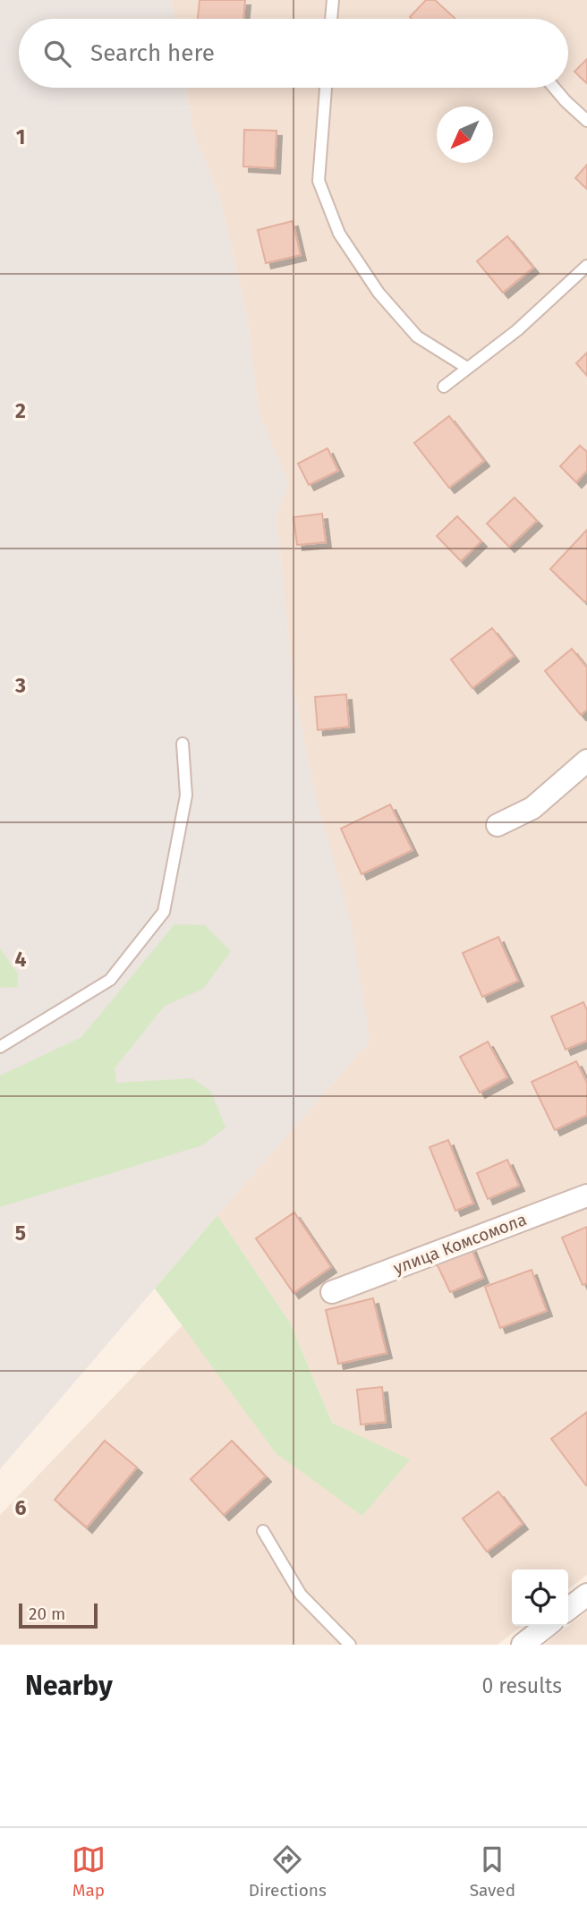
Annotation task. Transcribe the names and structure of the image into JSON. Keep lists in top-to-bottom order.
{
  "streets": {
    "street": ["улица Комсомола"]
  },
  "scale_bar": "20 m",
  "north": "bottom left",
  "page": {
    "search": "Search here",
    "scale": "20 m",
    "heading": ["Nearby", "0 results"],
    "nav": ["Map", "Directions", "Saved"]
  },
  "grid": {
    "rows": [
      "1",
      "2",
      "3",
      "4",
      "5",
      "6"
    ]
  }
}
